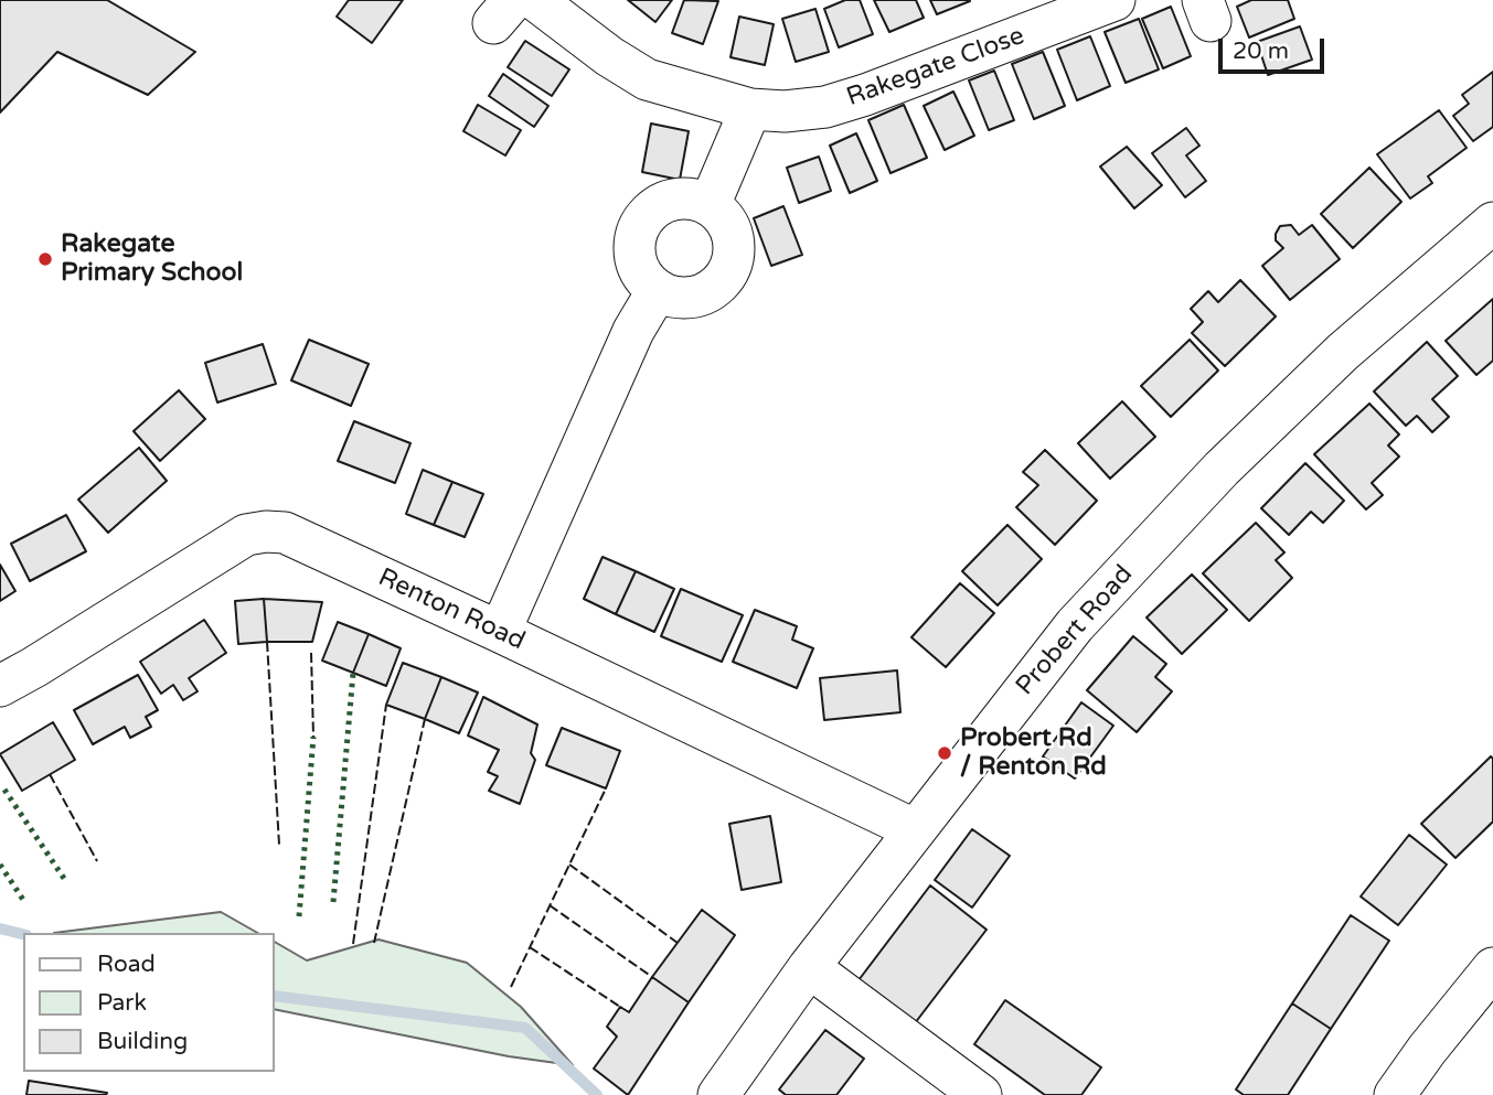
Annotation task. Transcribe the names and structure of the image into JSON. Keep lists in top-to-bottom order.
{
  "streets": {
    "street": ["Rakegate Close", "Renton Road", "Probert Road"]
  },
  "crossings": [
    ["Renton Road", "Probert Road"]
  ],
  "places": ["Rakegate Primary School", "Probert Rd / Renton Rd"],
  "legend": ["Road", "Park", "Building"],
  "scale_bar": "20 m"
}
